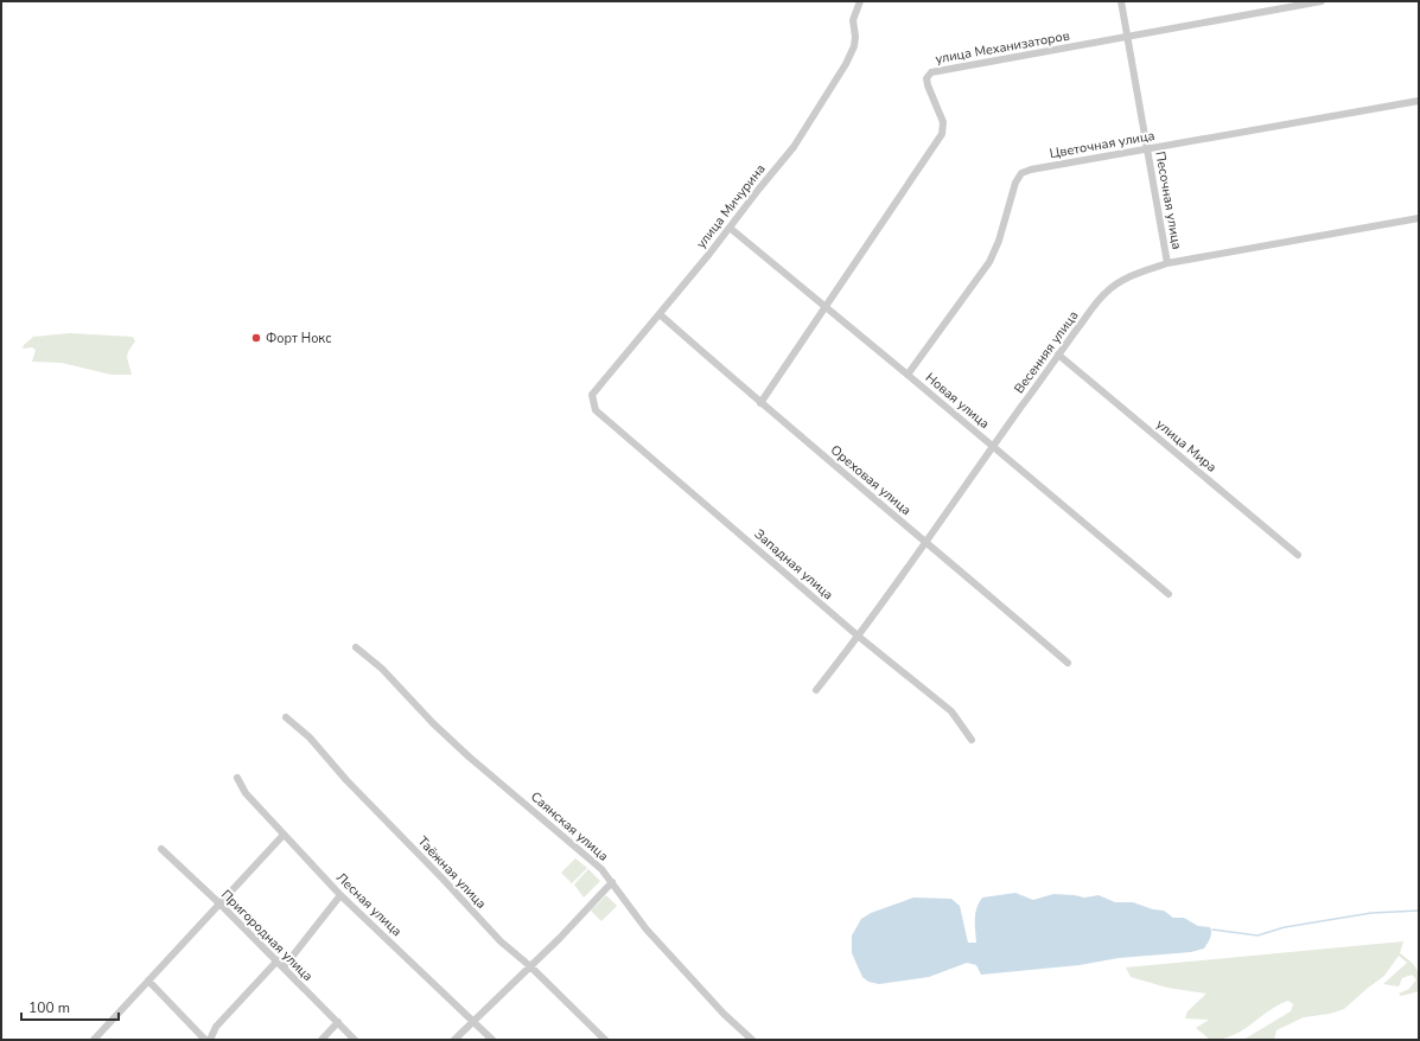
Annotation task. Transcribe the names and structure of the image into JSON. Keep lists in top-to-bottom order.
{
  "streets": {
    "street": [
      "улица Механизаторов",
      "Цветочная улица",
      "Песочная улица",
      "улица Мичурина",
      "Весенняя улица",
      "Новая улица",
      "улица Мира",
      "Ореховая улица",
      "Западная улица",
      "Саянская улица",
      "Таёжная улица",
      "Лесная улица",
      "Пригородная улица"
    ]
  },
  "crossings": [
    ["улица Механизаторов", "Песочная улица"],
    ["улица Механизаторов", "Новая улица"],
    ["улица Механизаторов", "Ореховая улица"],
    ["Цветочная улица", "Песочная улица"],
    ["Цветочная улица", "Новая улица"],
    ["Песочная улица", "Весенняя улица"],
    ["улица Мичурина", "Новая улица"],
    ["улица Мичурина", "Ореховая улица"],
    ["улица Мичурина", "Западная улица"],
    ["Весенняя улица", "Новая улица"],
    ["Весенняя улица", "улица Мира"],
    ["Весенняя улица", "Ореховая улица"],
    ["Весенняя улица", "Западная улица"]
  ],
  "places": ["Форт Нокс"],
  "scale_bar": "100 m"
}
